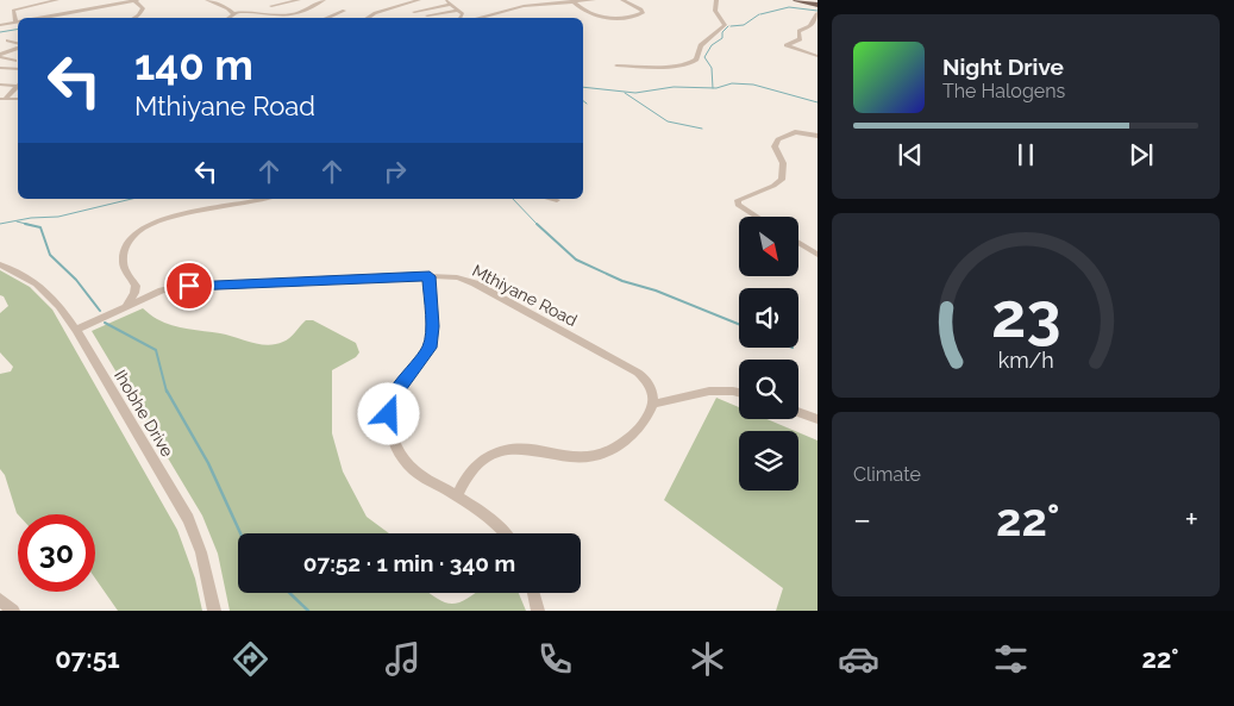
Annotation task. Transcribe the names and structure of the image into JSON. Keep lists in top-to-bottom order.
{
  "streets": {
    "street": ["Mthiyane Road", "Ihobhe Drive"]
  },
  "crossings": [
    ["Mthiyane Road", "Ihobhe Drive"]
  ],
  "north": "bottom right",
  "page": {
    "turn": ["140 m", "Mthiyane Road"],
    "song": ["Night Drive", "The Halogens"],
    "tile": "Climate",
    "heat": ["−", "22°", "+"],
    "limit": "30",
    "trip": "07:52 · 1 min · 340 m",
    "tabs": ["07:51", "22°"],
    "gauge": ["23", "km/h"]
  }
}
